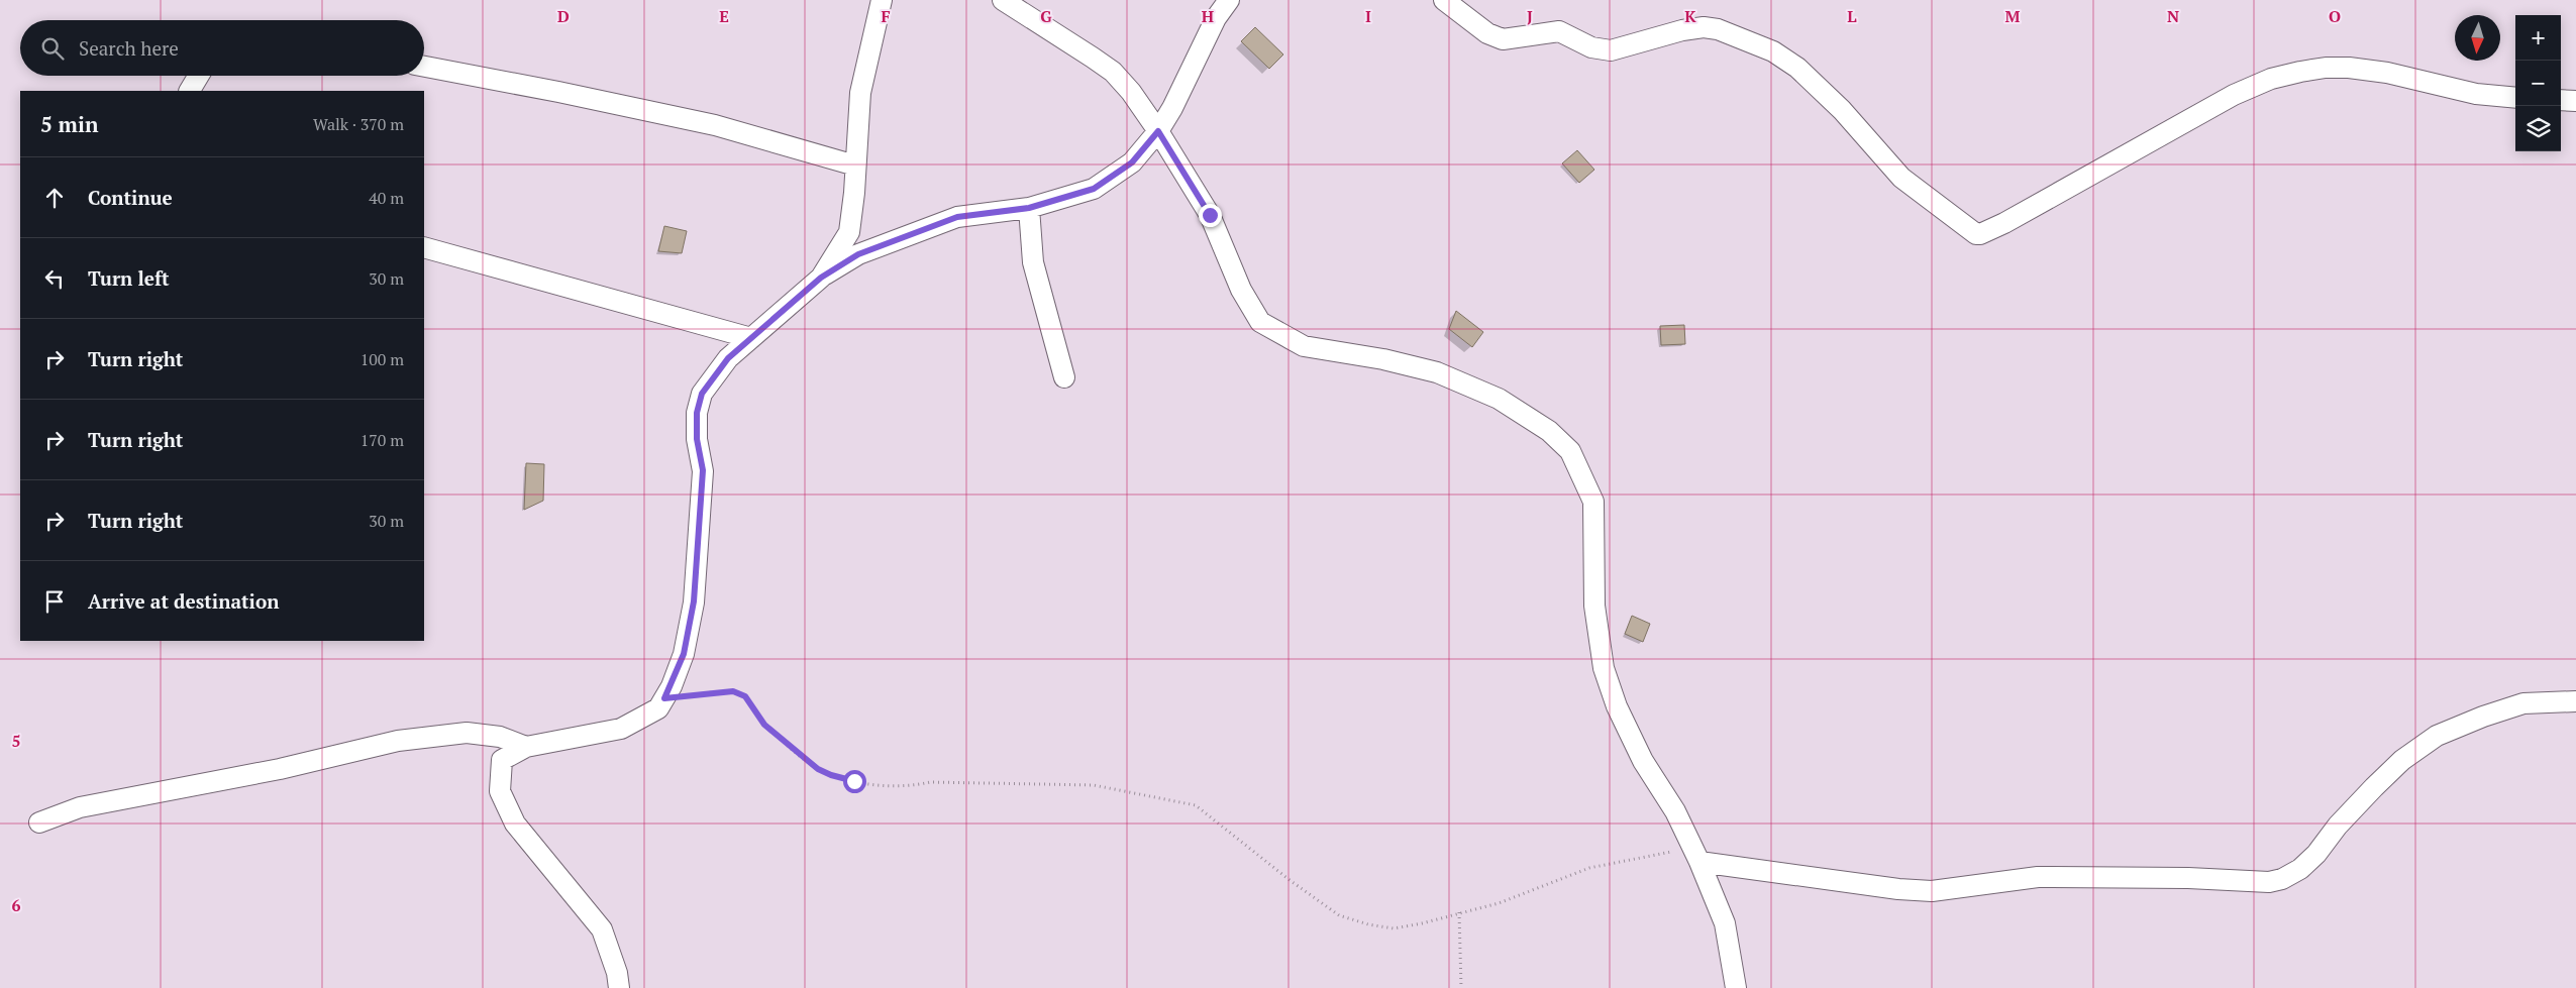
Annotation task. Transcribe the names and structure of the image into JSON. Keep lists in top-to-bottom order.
{
  "north": "bottom",
  "page": {
    "map_buttons": ["+", "−"],
    "search": "Search here",
    "heading": ["5 min", "Walk · 370 m"],
    "list": [
      ["Continue", "40 m"],
      ["Turn left", "30 m"],
      ["Turn right", "100 m"],
      ["Turn right", "170 m"],
      ["Turn right", "30 m"],
      "Arrive at destination"
    ]
  },
  "grid": {
    "columns": [
      "D",
      "E",
      "F",
      "G",
      "H",
      "I",
      "J",
      "K",
      "L",
      "M",
      "N",
      "O"
    ],
    "rows": ["5", "6"]
  }
}
